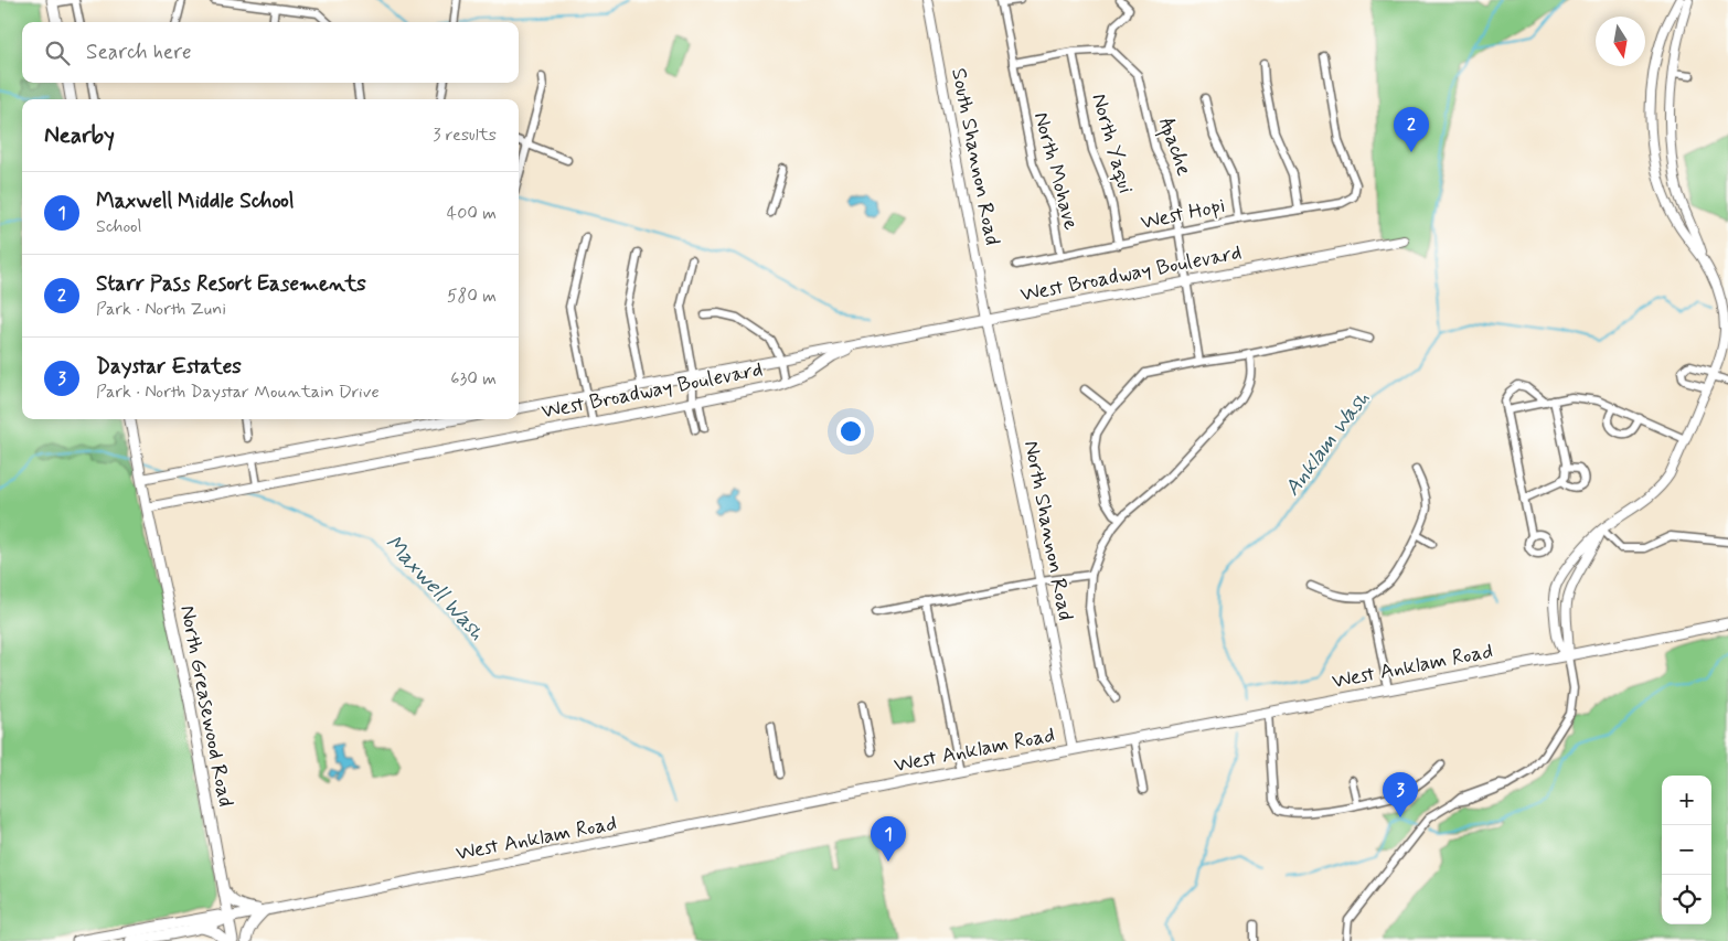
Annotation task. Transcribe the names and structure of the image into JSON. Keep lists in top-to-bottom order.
{
  "streets": {
    "main road": ["West Anklam Road", "North Greasewood Road"],
    "street": [
      "North Yaqui",
      "Apache",
      "South Shannon Road",
      "North Mohave",
      "West Hopi",
      "West Broadway Boulevard",
      "North Shannon Road"
    ]
  },
  "crossings": [
    ["North Yaqui", "West Hopi"],
    ["Apache", "West Hopi"],
    ["Apache", "West Broadway Boulevard"],
    ["South Shannon Road", "West Broadway Boulevard"],
    ["South Shannon Road", "North Shannon Road"],
    ["North Mohave", "West Hopi"],
    ["West Broadway Boulevard", "North Shannon Road"],
    ["West Broadway Boulevard", "North Greasewood Road"],
    ["North Shannon Road", "West Anklam Road"],
    ["West Anklam Road", "North Greasewood Road"]
  ],
  "water": ["Anklam Wash", "Maxwell Wash"],
  "north": "bottom",
  "page": {
    "search": "Search here",
    "heading": ["Nearby", "3 results"],
    "pins": ["2", "3", "1"],
    "list": [
      {
        "mark": "1",
        "name": "Maxwell Middle School",
        "note": "School",
        "value": "400 m"
      },
      {
        "mark": "2",
        "name": "Starr Pass Resort Easements",
        "note": "Park · North Zuni",
        "value": "580 m"
      },
      {
        "mark": "3",
        "name": "Daystar Estates",
        "note": "Park · North Daystar Mountain Drive",
        "value": "630 m"
      }
    ],
    "map_buttons": ["+", "−"]
  }
}
